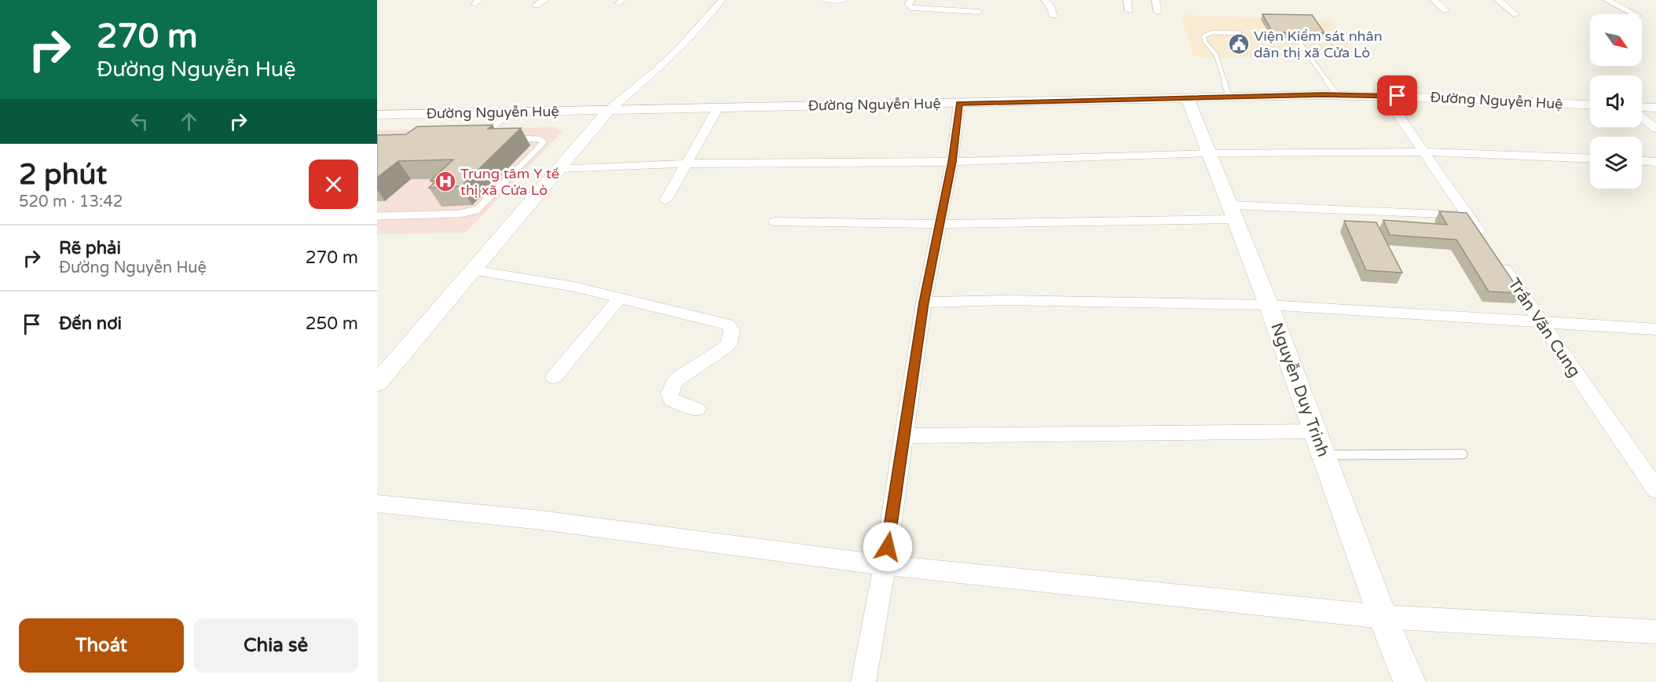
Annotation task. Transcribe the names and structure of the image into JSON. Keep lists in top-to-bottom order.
{
  "streets": {
    "street": ["Đường Nguyễn Huệ", "Trần Văn Cung", "Nguyễn Duy Trinh"]
  },
  "crossings": [
    ["Đường Nguyễn Huệ", "Trần Văn Cung"],
    ["Đường Nguyễn Huệ", "Nguyễn Duy Trinh"]
  ],
  "places": {
    "public building": ["Viện Kiểm sát nhân dân thị xã Cửa Lò"],
    "hospital": ["Trung tâm Y tế thị xã Cửa Lò"]
  },
  "north": "bottom right",
  "page": {
    "turn": ["270 m", "Đường Nguyễn Huệ"],
    "heading": ["2 phút", "520 m · 13:42"],
    "list": [
      {
        "name": "Rẽ phải",
        "note": "Đường Nguyễn Huệ",
        "value": "270 m"
      },
      {
        "name": "Đến nơi",
        "value": "250 m"
      }
    ],
    "buttons": ["Thoát", "Chia sẻ"]
  }
}
